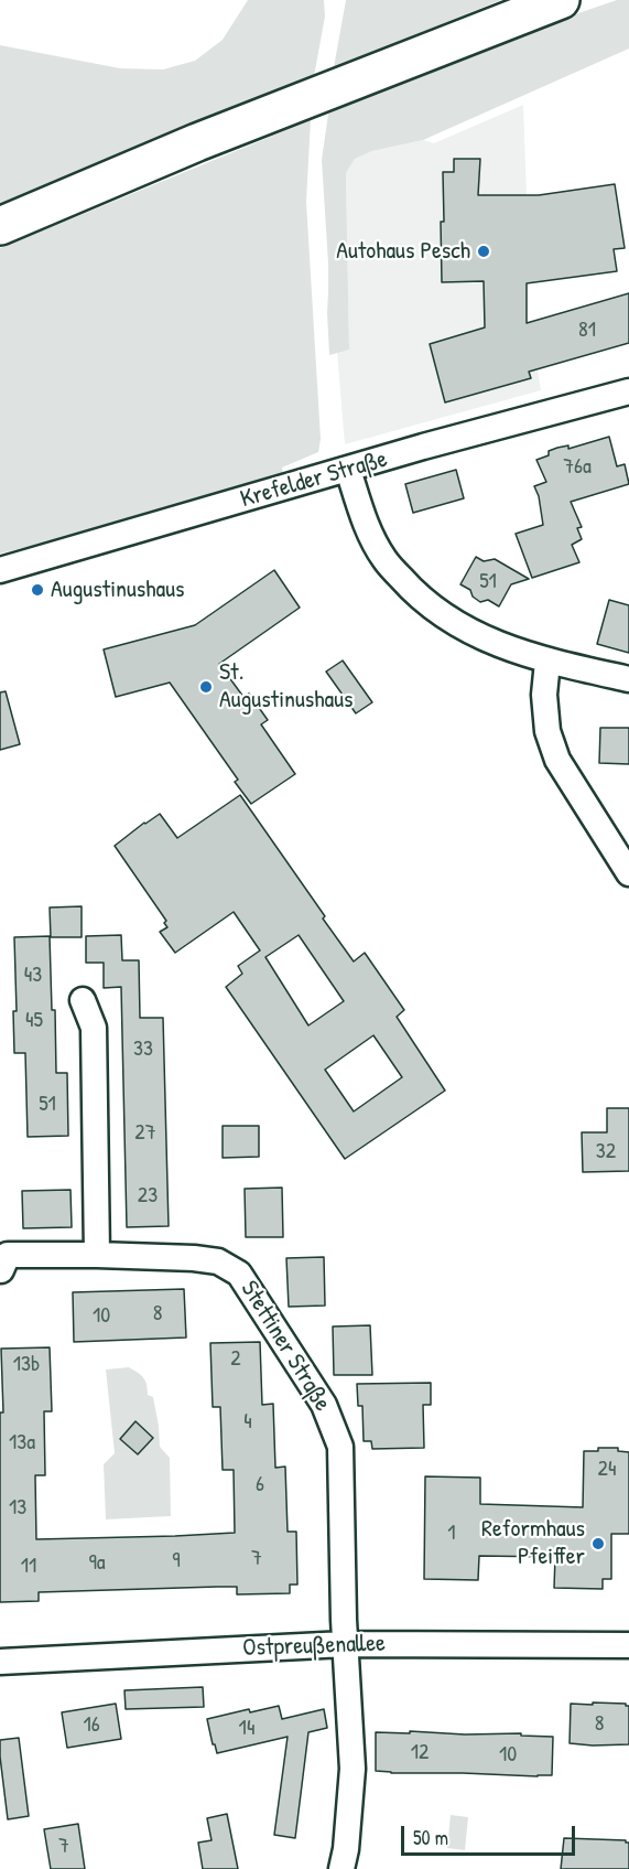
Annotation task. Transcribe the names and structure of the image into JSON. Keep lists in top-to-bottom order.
{
  "streets": {
    "street": ["Krefelder Straße", "Stettiner Straße", "Ostpreußenallee"]
  },
  "crossings": [
    ["Stettiner Straße", "Ostpreußenallee"]
  ],
  "places": [
    "Autohaus Pesch",
    "Augustinushaus",
    "St. Augustinushaus",
    "Reformhaus Pfeiffer"
  ],
  "house_numbers": [
    "81",
    "76a",
    "51",
    "43",
    "45",
    "33",
    "51",
    "27",
    "32",
    "23",
    "8",
    "10",
    "2",
    "13b",
    "4",
    "13a",
    "24",
    "6",
    "13",
    "1",
    "7",
    "9",
    "9a",
    "11",
    "8",
    "16",
    "14",
    "12",
    "10",
    "7"
  ],
  "scale_bar": "50 m"
}
